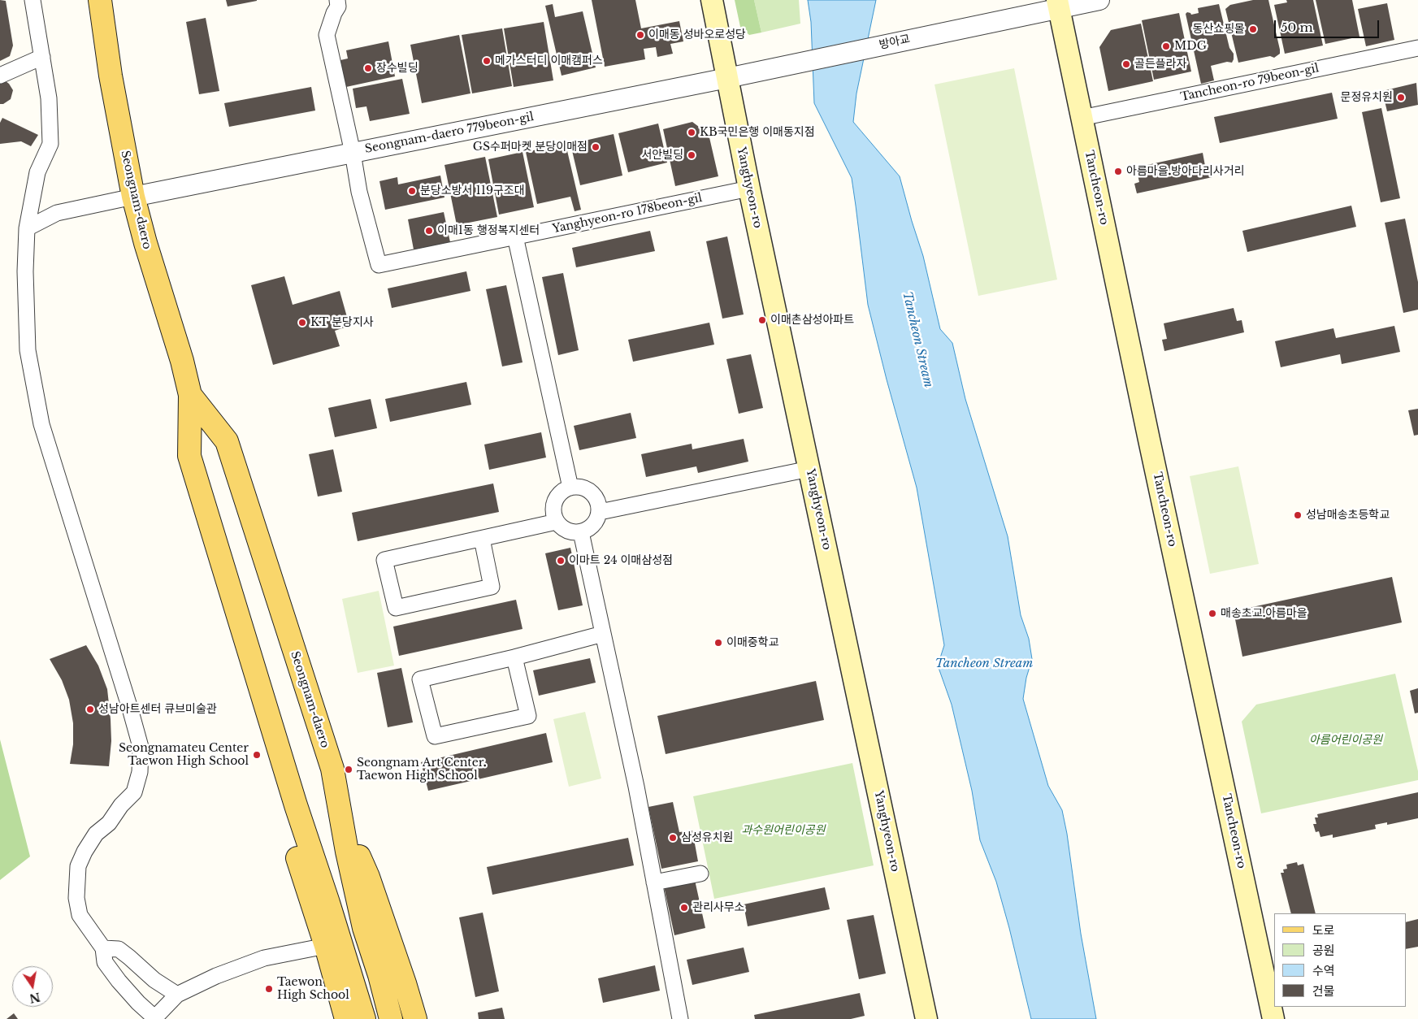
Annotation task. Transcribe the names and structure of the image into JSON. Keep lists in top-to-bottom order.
{
  "streets": {
    "main road": ["Yanghyeon-ro", "Tancheon-ro", "Seongnam-daero"],
    "street": [
      "방아교",
      "Tancheon-ro 79beon-gil",
      "Seongnam-daero 779beon-gil",
      "Yanghyeon-ro 178beon-gil"
    ]
  },
  "crossings": [
    ["방아교", "Seongnam-daero 779beon-gil"],
    ["방아교", "Tancheon-ro"],
    ["Tancheon-ro 79beon-gil", "Tancheon-ro"],
    ["Seongnam-daero 779beon-gil", "Yanghyeon-ro"],
    ["Seongnam-daero 779beon-gil", "Seongnam-daero"],
    ["Seongnam-daero 779beon-gil", "Yanghyeon-ro 178beon-gil"],
    ["Yanghyeon-ro", "Yanghyeon-ro 178beon-gil"]
  ],
  "water": ["Tancheon Stream"],
  "parks": ["아름어린이공원", "과수원어린이공원"],
  "places": [
    "동산쇼핑몰",
    "이매동 성바오로성당",
    "MDG",
    "메가스터디 이매캠퍼스",
    "골든플라자",
    "장수빌딩",
    "문정유치원",
    "KB국민은행 이매동지점",
    "GS수퍼마켓 분당이매점",
    "서안빌딩",
    "아름마을.방아다리사거리",
    "분당소방서 119구조대",
    "이매1동 행정복지센터",
    "이매촌삼성아파트",
    "KT 분당지사",
    "성남매송초등학교",
    "이마트 24 이매삼성점",
    "매송초교.아름마을",
    "이매중학교",
    "성남아트센터 큐브미술관",
    "Seongnamateu Center Taewon High School",
    "Seongnam Art Center. Taewon High School",
    "삼성유치원",
    "관리사무소",
    "Taewon High School"
  ],
  "legend": [
    "도로",
    "공원",
    "수역",
    "건물"
  ],
  "scale_bar": "50 m",
  "north": "bottom"
}
